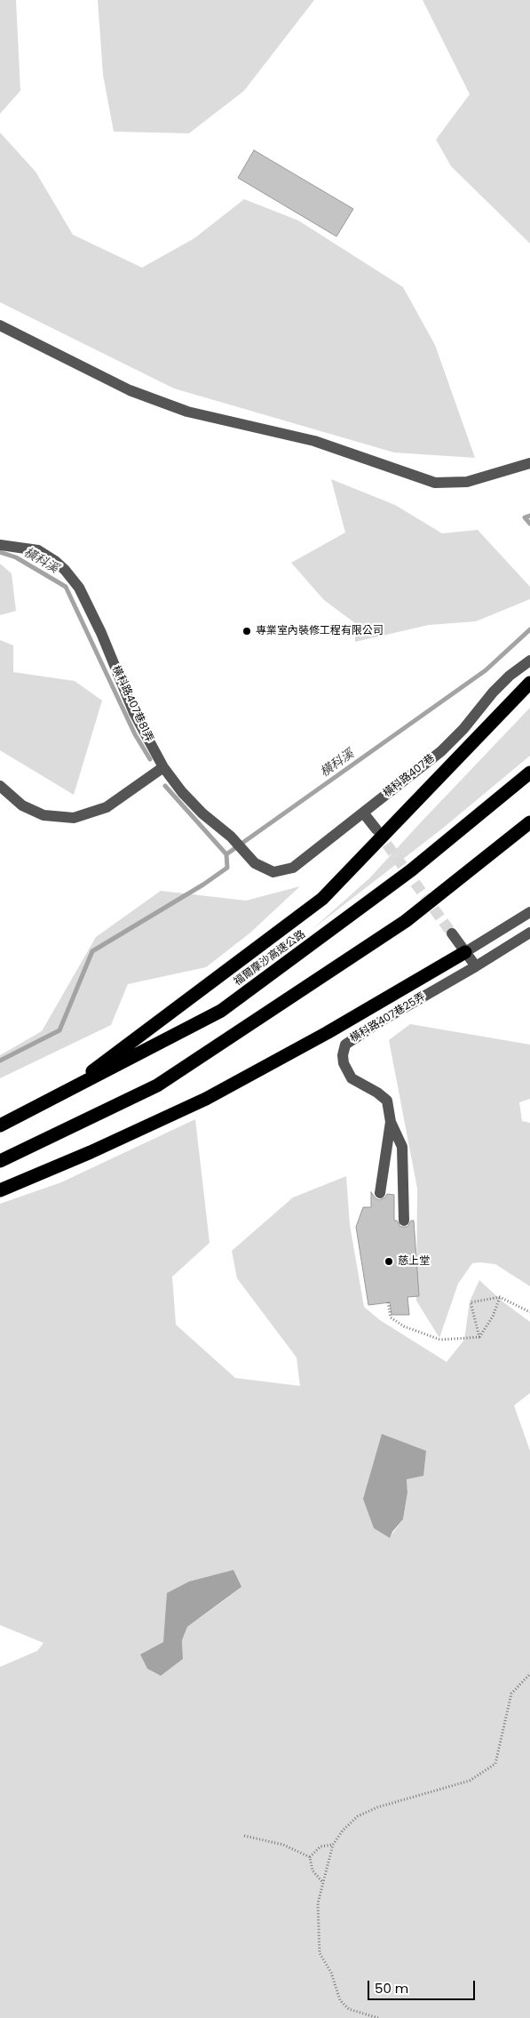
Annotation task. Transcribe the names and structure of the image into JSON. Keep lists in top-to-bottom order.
{
  "streets": {
    "highway": ["福爾摩沙高速公路"],
    "street": ["橫科路407巷81弄", "橫科路407巷", "橫科路407巷25弄"]
  },
  "crossings": [
    ["橫科路407巷81弄", "橫科路407巷"]
  ],
  "water": ["橫科溪"],
  "places": ["專業室內裝修工程有限公司", "慈上堂"],
  "scale_bar": "50 m"
}
